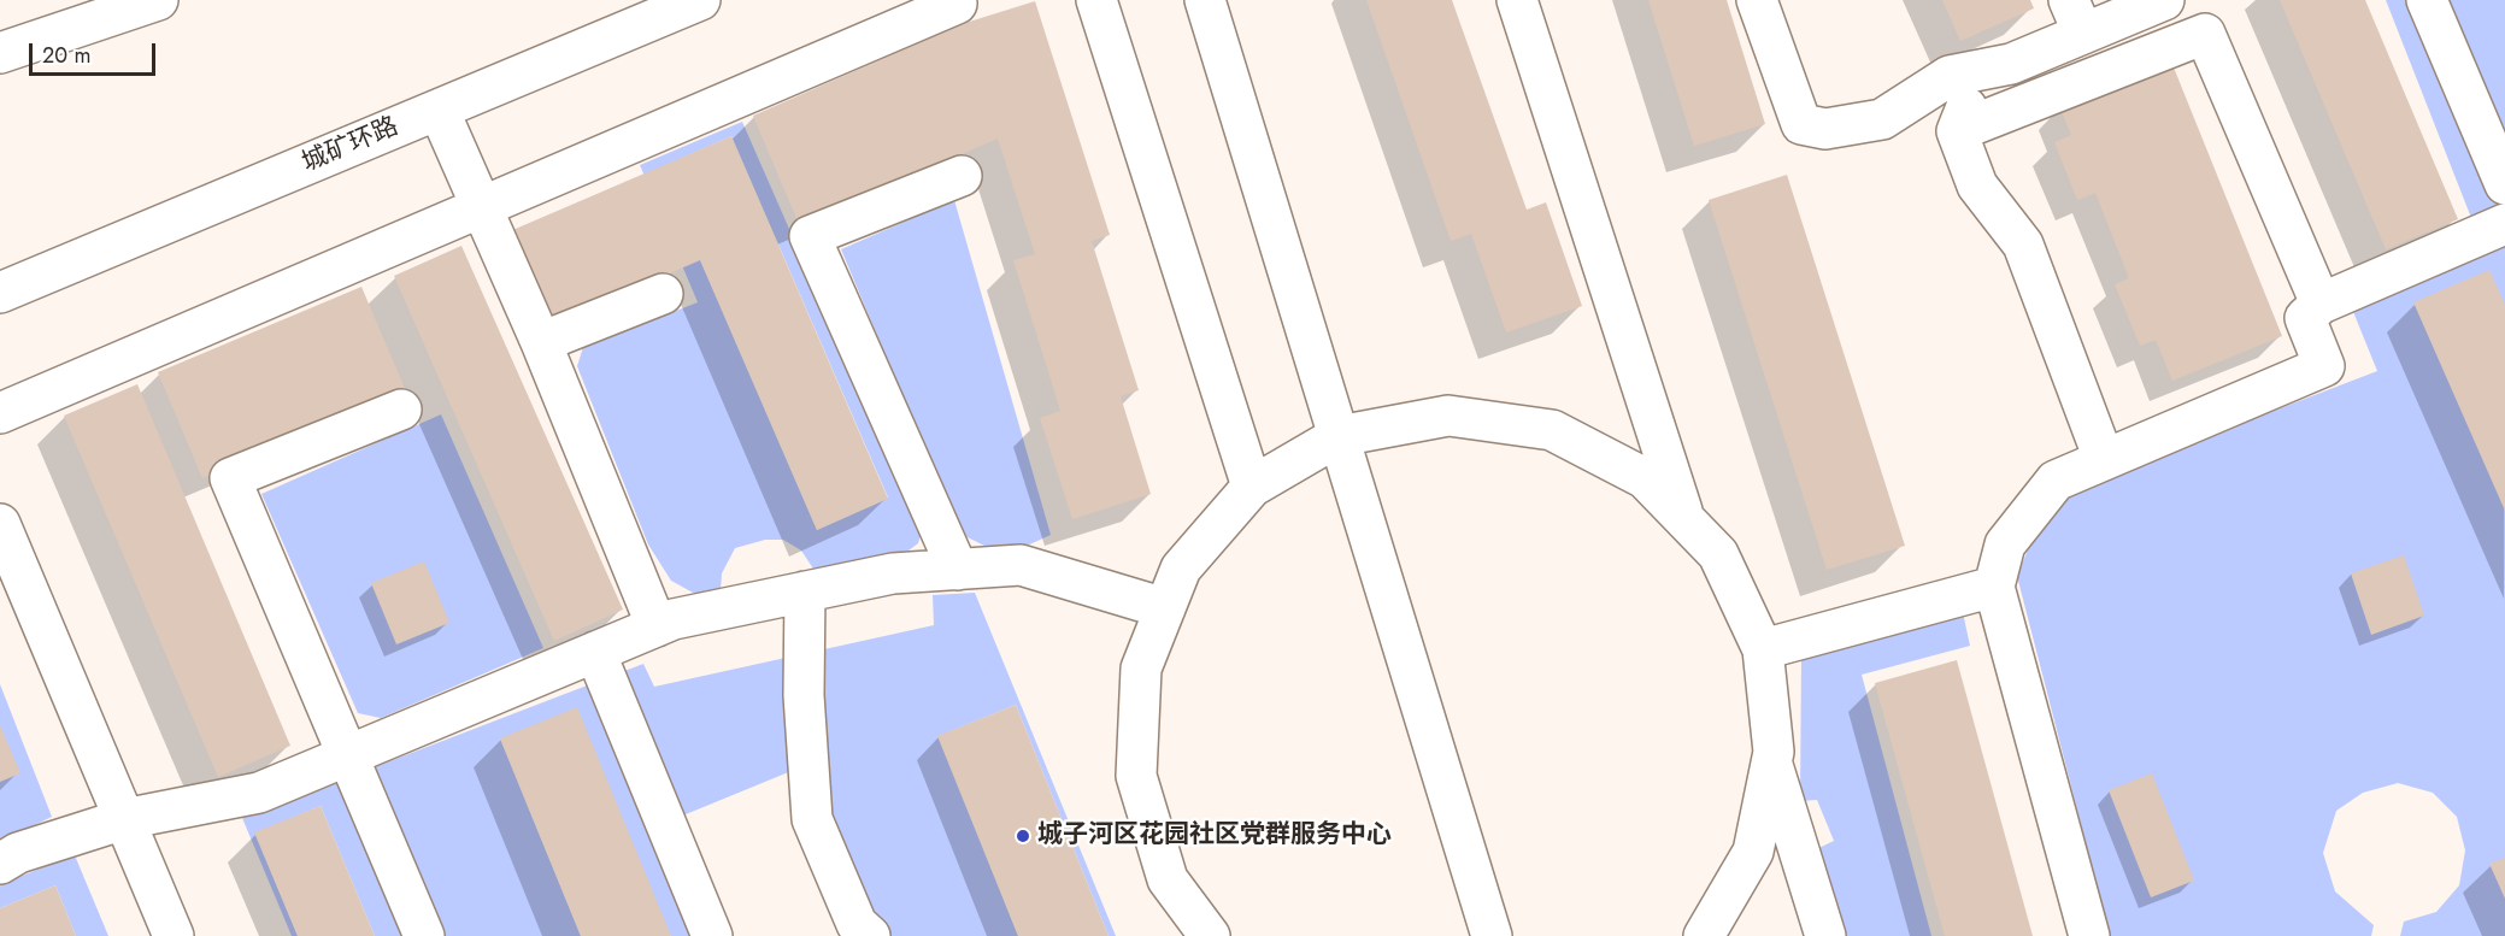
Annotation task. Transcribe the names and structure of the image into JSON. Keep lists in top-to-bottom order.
{
  "streets": {
    "street": ["城矿环路"]
  },
  "places": ["城子河区花园社区党群服务中心"],
  "scale_bar": "20 m"
}
